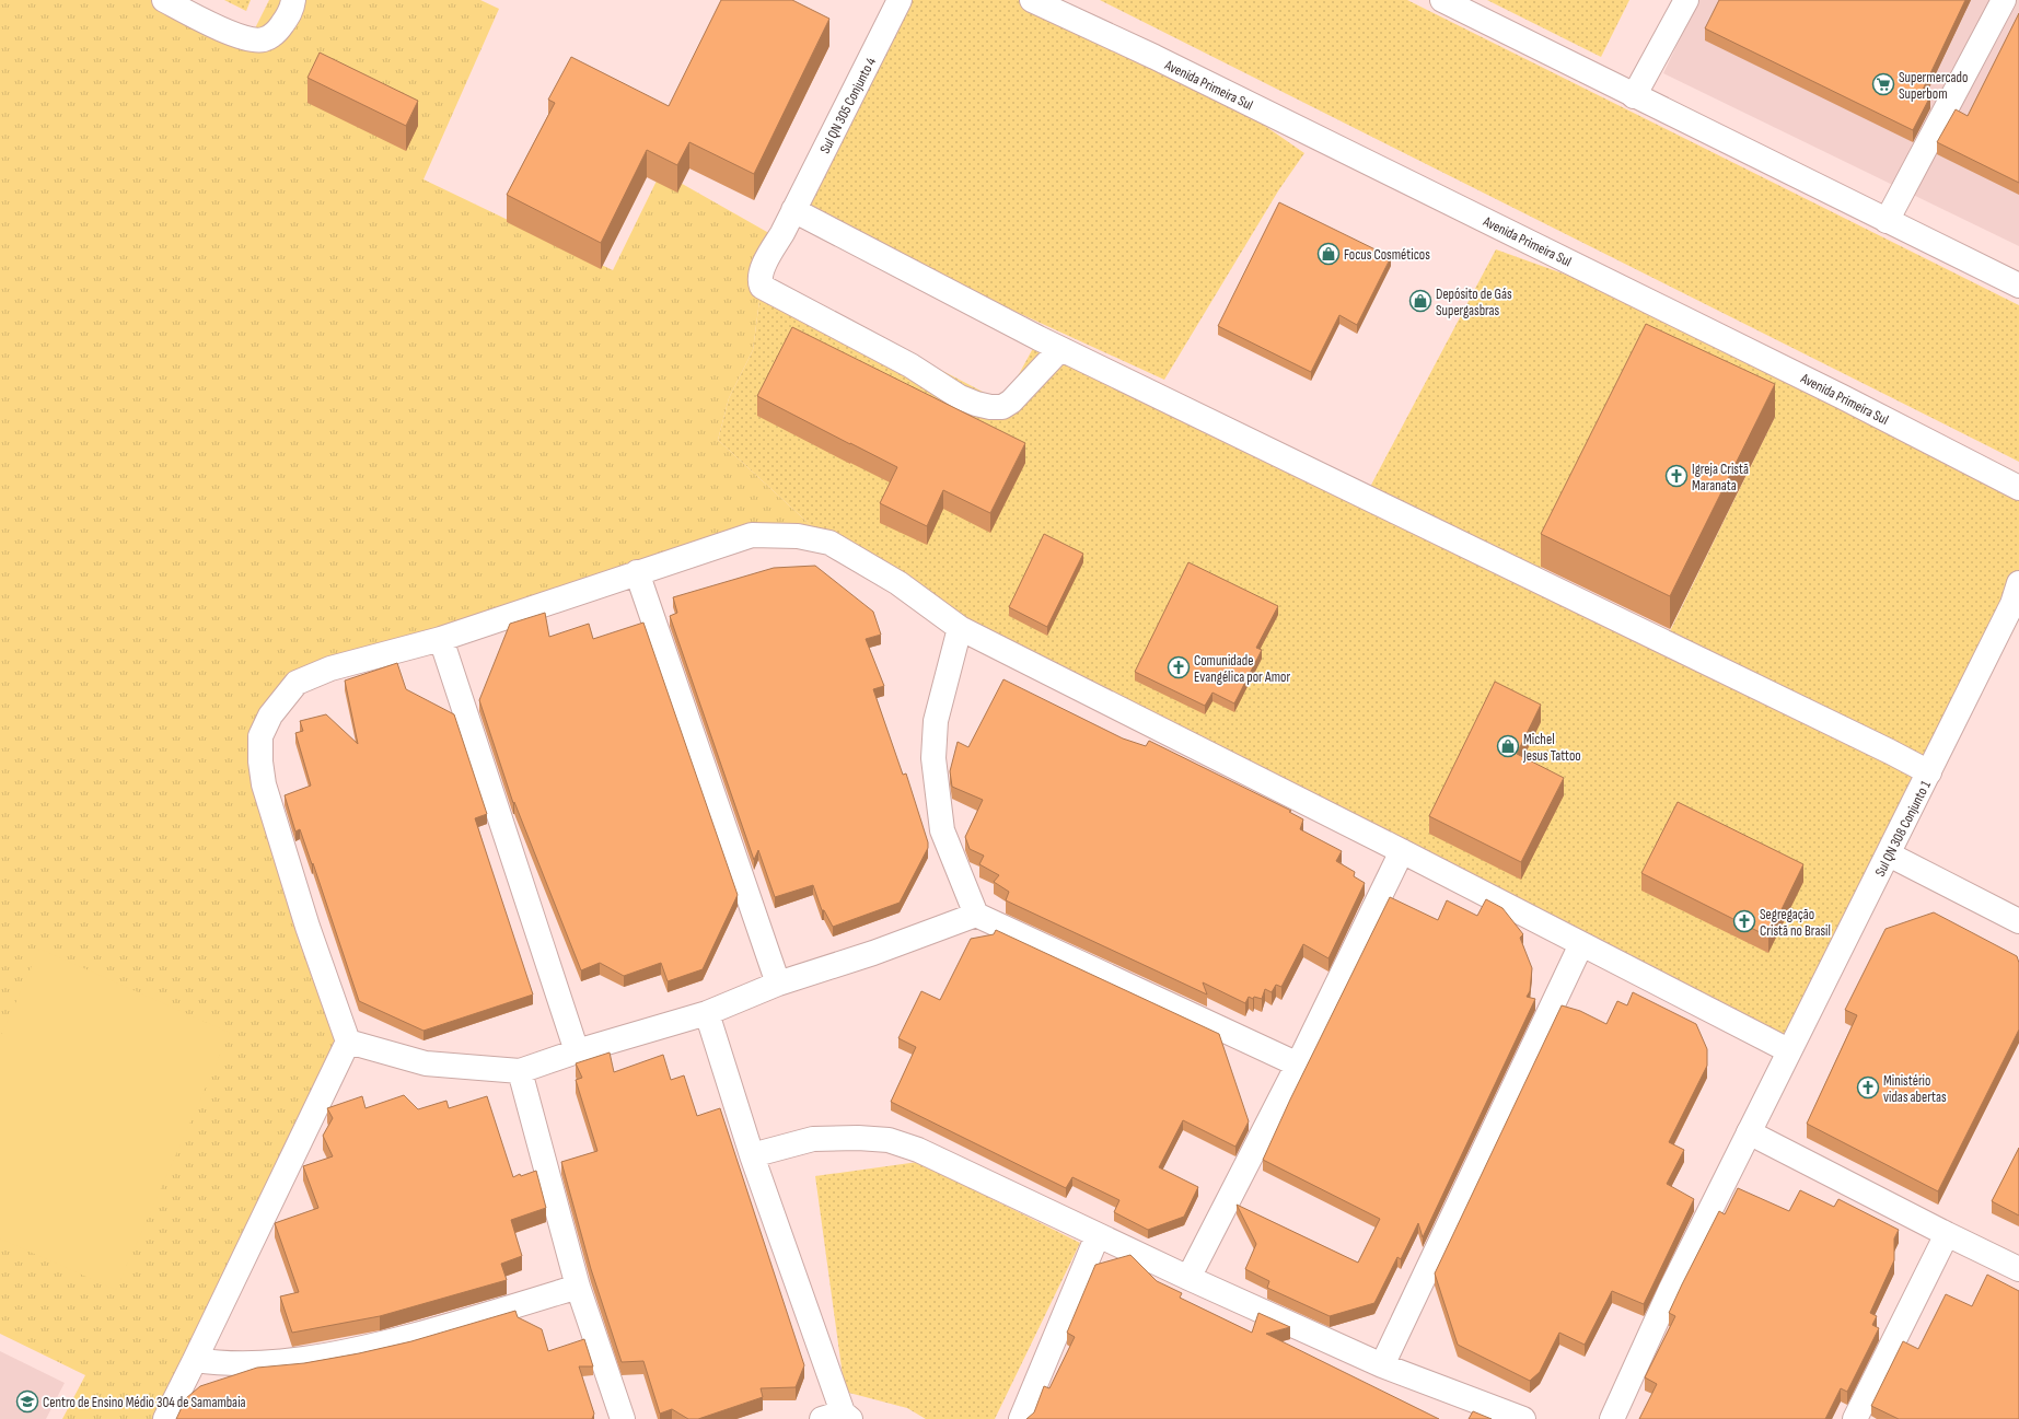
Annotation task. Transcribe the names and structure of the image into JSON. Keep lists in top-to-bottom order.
{
  "streets": {
    "street": ["Avenida Primeira Sul", "Sul QN 305 Conjunto 4", "Sul QN 308 Conjunto 1"]
  },
  "places": {
    "supermarket": ["Supermercado Superbom"],
    "shop": ["Focus Cosméticos", "Depósito de Gás Supergasbras", "Michel Jesus Tattoo"],
    "church": [
      "Igreja Cristã Maranata",
      "Comunidade Evangélica por Amor",
      "Segregação Cristã no Brasil",
      "Ministério vidas abertas"
    ],
    "school or university": ["Centro de Ensino Médio 304 de Samambaia"]
  }
}
